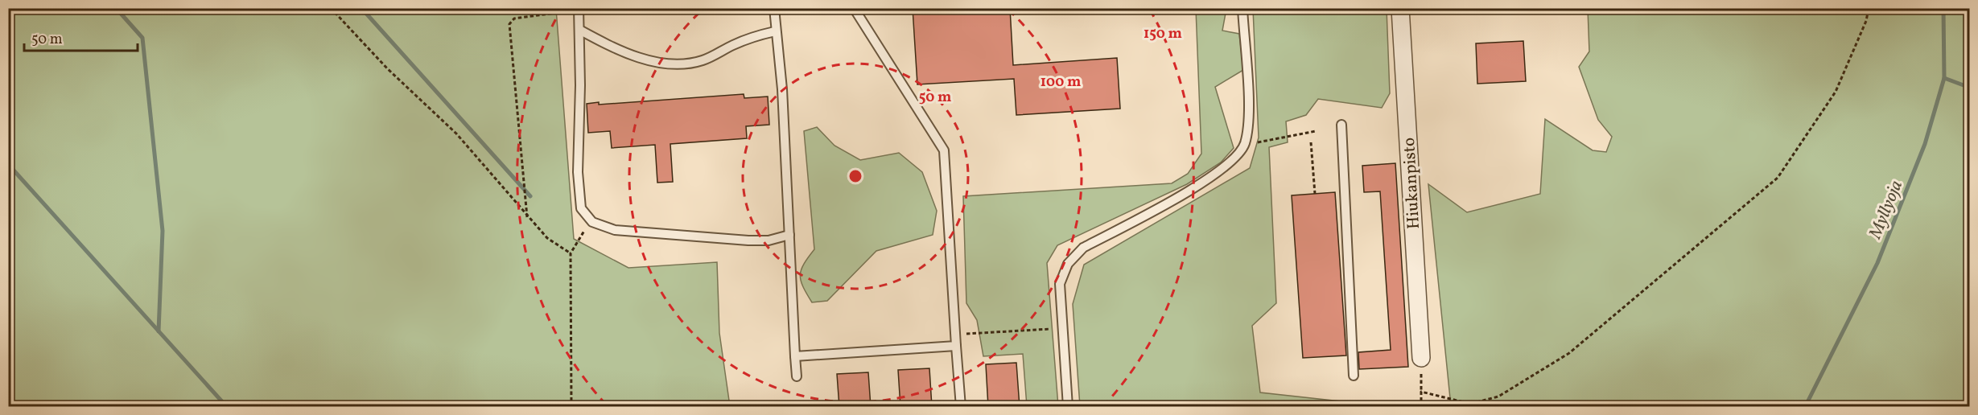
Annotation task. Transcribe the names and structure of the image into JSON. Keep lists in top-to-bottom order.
{
  "streets": {
    "street": ["Hiukanpisto"]
  },
  "water": ["Myllyoja"],
  "scale_bar": "50 m",
  "rings": ["150 m", "100 m", "50 m"]
}
